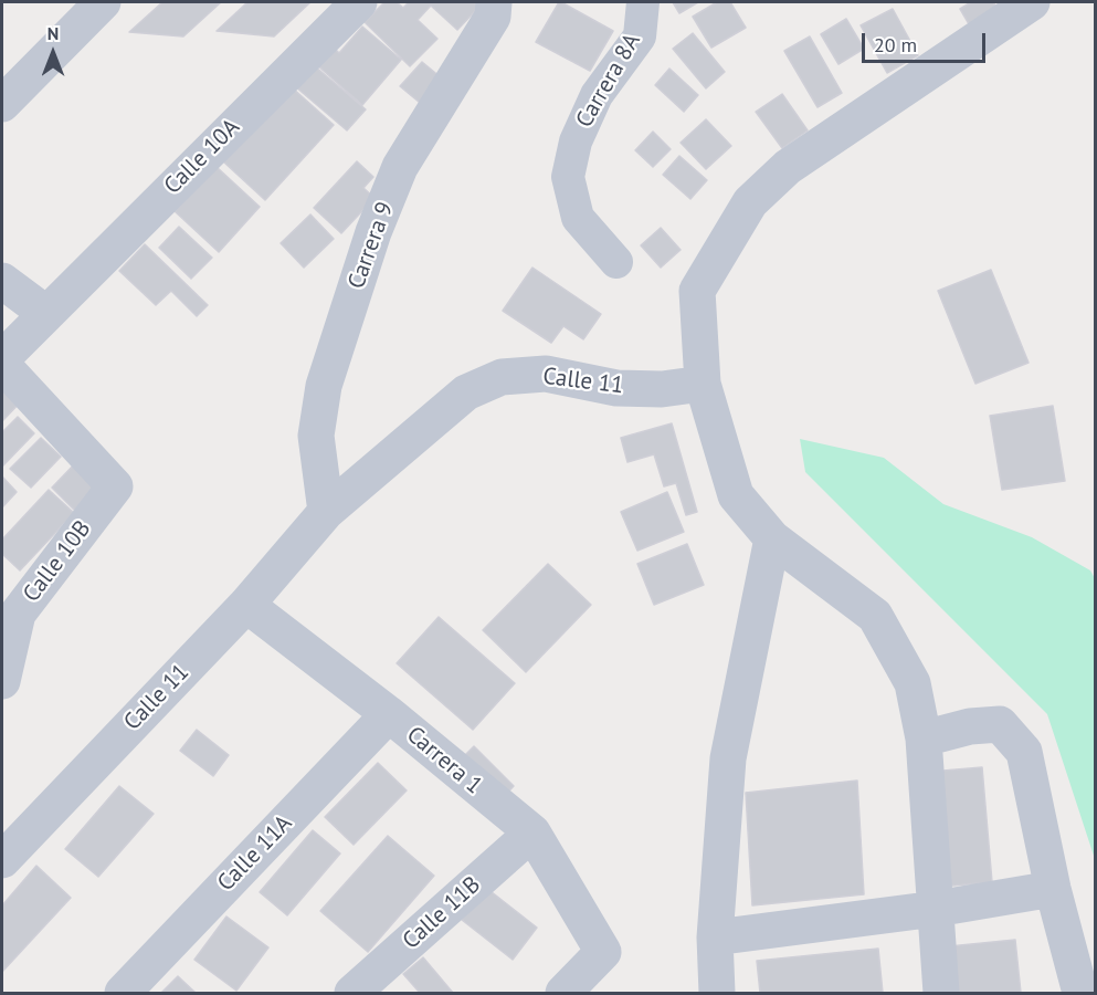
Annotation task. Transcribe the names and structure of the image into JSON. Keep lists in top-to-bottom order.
{
  "streets": {
    "street": [
      "Carrera 8A",
      "Calle 10A",
      "Carrera 9",
      "Calle 11",
      "Calle 10B",
      "Carrera 1",
      "Calle 11A",
      "Calle 11B"
    ]
  },
  "crossings": [
    ["Carrera 9", "Calle 11"],
    ["Calle 11", "Carrera 1"],
    ["Carrera 1", "Calle 11A"],
    ["Carrera 1", "Calle 11B"]
  ],
  "scale_bar": "20 m",
  "north": "top"
}
